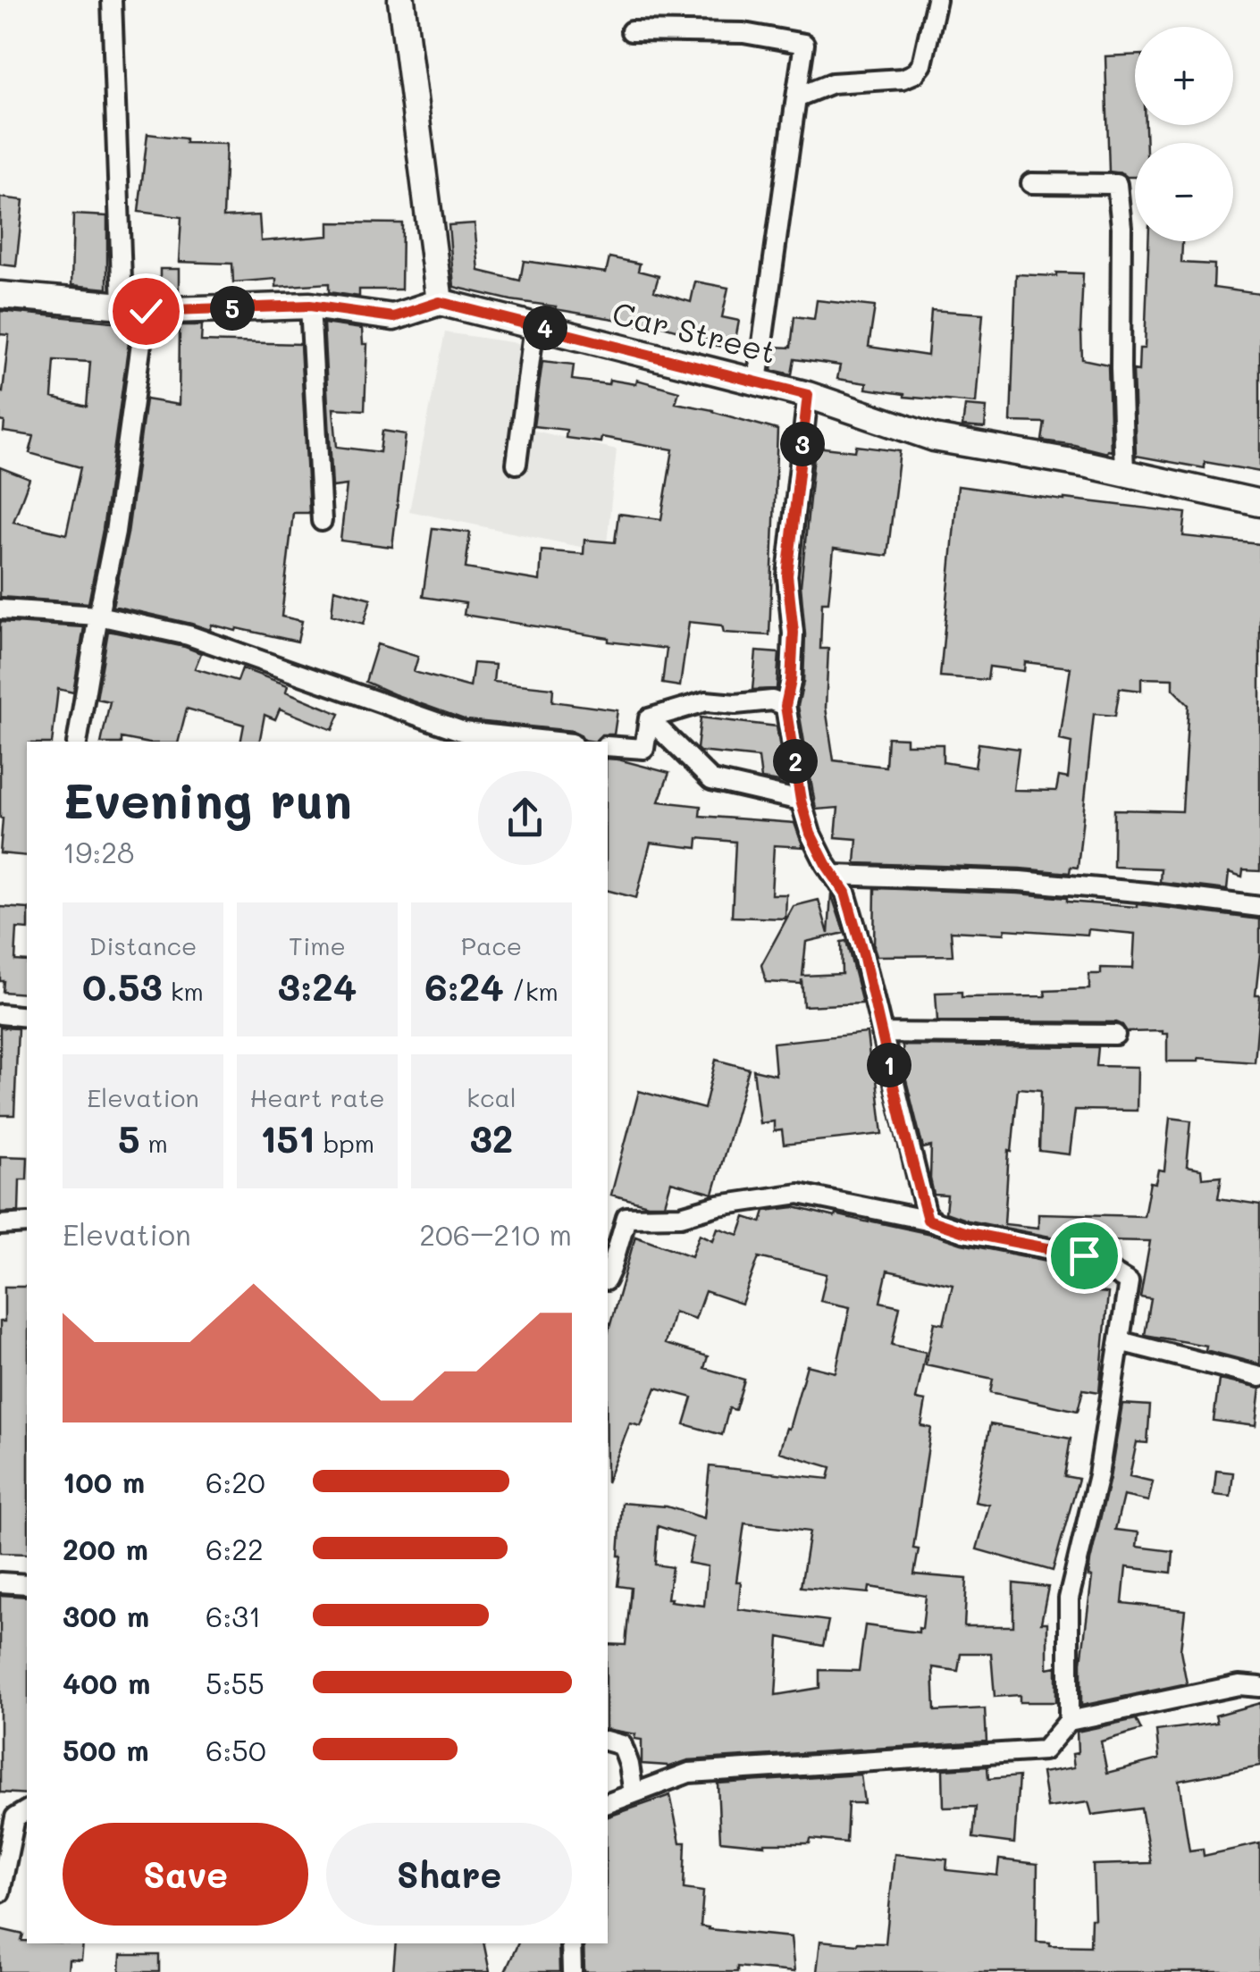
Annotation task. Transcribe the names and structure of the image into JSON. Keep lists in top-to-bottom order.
{
  "streets": {
    "main road": ["Car Street"]
  },
  "page": {
    "map_buttons": ["+", "−"],
    "pins": [
      "5",
      "4",
      "3",
      "2",
      "1"
    ],
    "heading": ["Evening run", "19:28"],
    "stats": [
      ["Distance", "0.53 km"],
      ["Time", "3:24"],
      ["Pace", "6:24 /km"],
      ["Elevation", "5 m"],
      ["Heart rate", "151 bpm"],
      ["kcal", "32"]
    ],
    "chart": ["Elevation", "206–210 m"],
    "list": [
      {
        "name": "100 m",
        "note": "6:20"
      },
      {
        "name": "200 m",
        "note": "6:22"
      },
      {
        "name": "300 m",
        "note": "6:31"
      },
      {
        "name": "400 m",
        "note": "5:55"
      },
      {
        "name": "500 m",
        "note": "6:50"
      }
    ],
    "buttons": ["Save", "Share"]
  }
}
